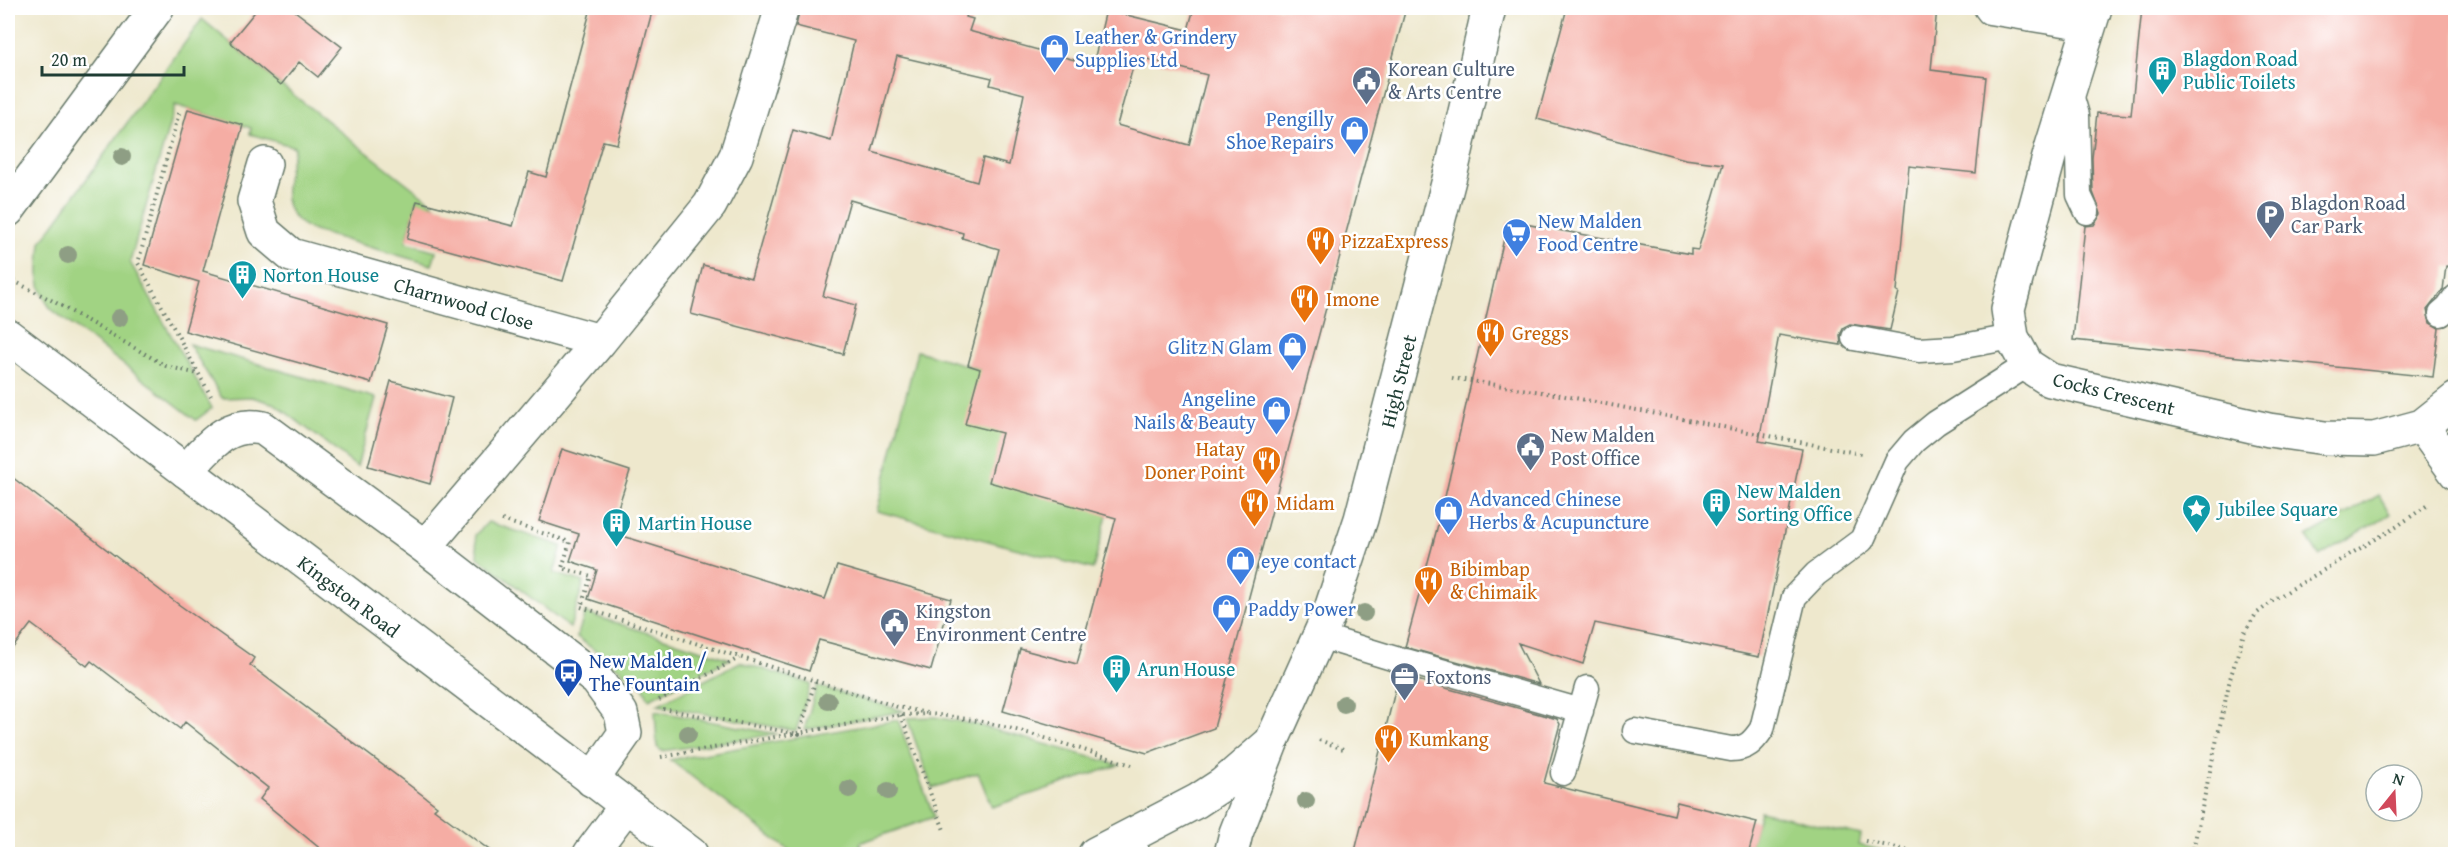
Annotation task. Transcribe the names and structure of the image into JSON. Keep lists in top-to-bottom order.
{
  "streets": {
    "street": [
      "Charnwood Close",
      "High Street",
      "Cocks Crescent",
      "Kingston Road"
    ]
  },
  "places": {
    "shop": [
      "Leather & Grindery Supplies Ltd",
      "Pengilly Shoe Repairs",
      "Glitz N Glam",
      "Angeline Nails & Beauty",
      "Advanced Chinese Herbs & Acupuncture",
      "eye contact",
      "Paddy Power"
    ],
    "building": [
      "Blagdon Road Public Toilets",
      "Norton House",
      "New Malden Sorting Office",
      "Martin House",
      "Arun House"
    ],
    "public building": ["Korean Culture & Arts Centre", "New Malden Post Office", "Kingston Environment Centre"],
    "parking": ["Blagdon Road Car Park"],
    "supermarket": ["New Malden Food Centre"],
    "restaurant": [
      "PizzaExpress",
      "Imone",
      "Greggs",
      "Hatay Doner Point",
      "Midam",
      "Bibimbap & Chimaik",
      "Kumkang"
    ],
    "place": ["Jubilee Square"],
    "bus stop": ["New Malden / The Fountain"],
    "office": ["Foxtons"]
  },
  "scale_bar": "20 m",
  "north": "top"
}
